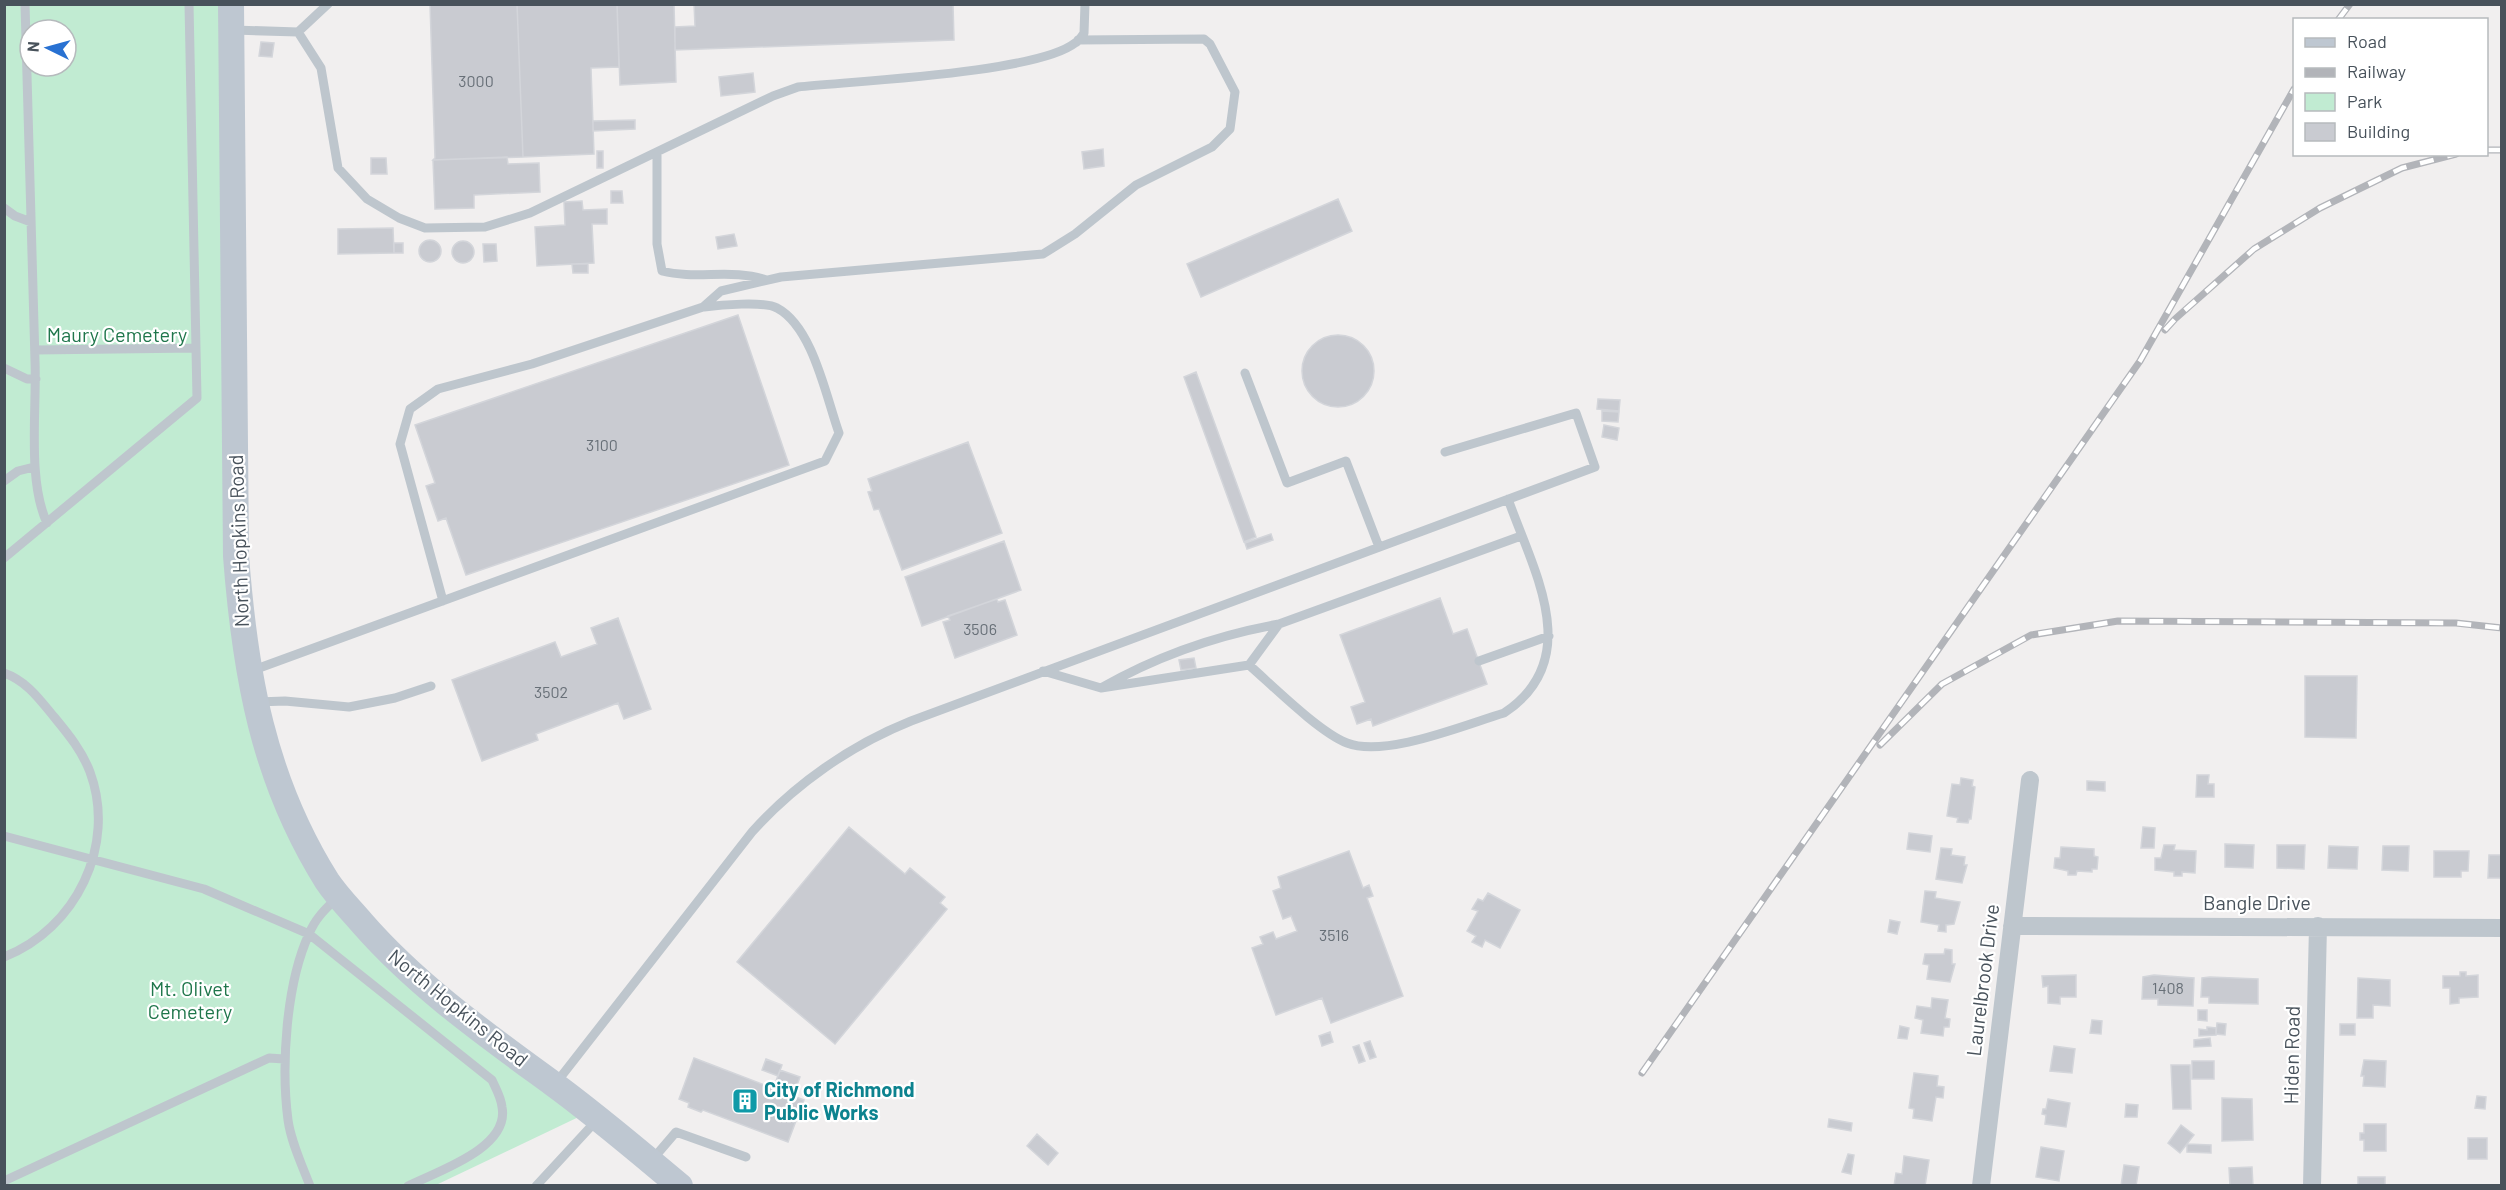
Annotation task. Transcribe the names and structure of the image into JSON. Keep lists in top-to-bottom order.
{
  "streets": {
    "main road": ["North Hopkins Road"],
    "street": ["Bangle Drive", "Laurelbrook Drive", "Hiden Road"]
  },
  "crossings": [
    ["Bangle Drive", "Laurelbrook Drive"],
    ["Bangle Drive", "Hiden Road"]
  ],
  "parks": ["Maury Cemetery", "Mt. Olivet Cemetery"],
  "places": {
    "building": ["City of Richmond Public Works"]
  },
  "house_numbers": [
    "3000",
    "3100",
    "3506",
    "3502",
    "3516",
    "1408"
  ],
  "legend": [
    "Road",
    "Railway",
    "Park",
    "Building"
  ],
  "north": "left"
}
